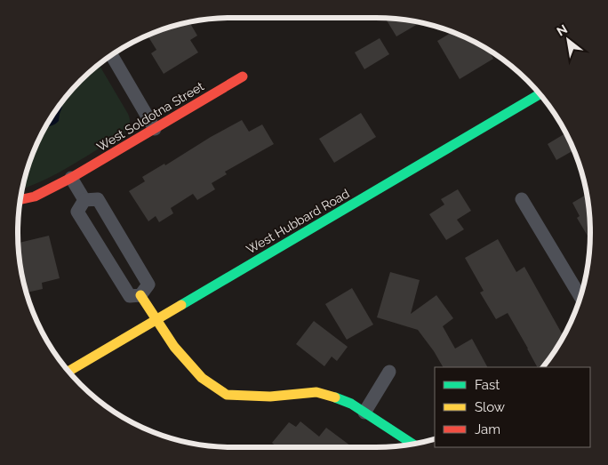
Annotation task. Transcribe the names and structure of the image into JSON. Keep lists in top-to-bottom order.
{
  "streets": {
    "street": ["West Soldotna Street", "West Hubbard Road"]
  },
  "legend": ["Fast", "Slow", "Jam"],
  "north": "top left"
}
